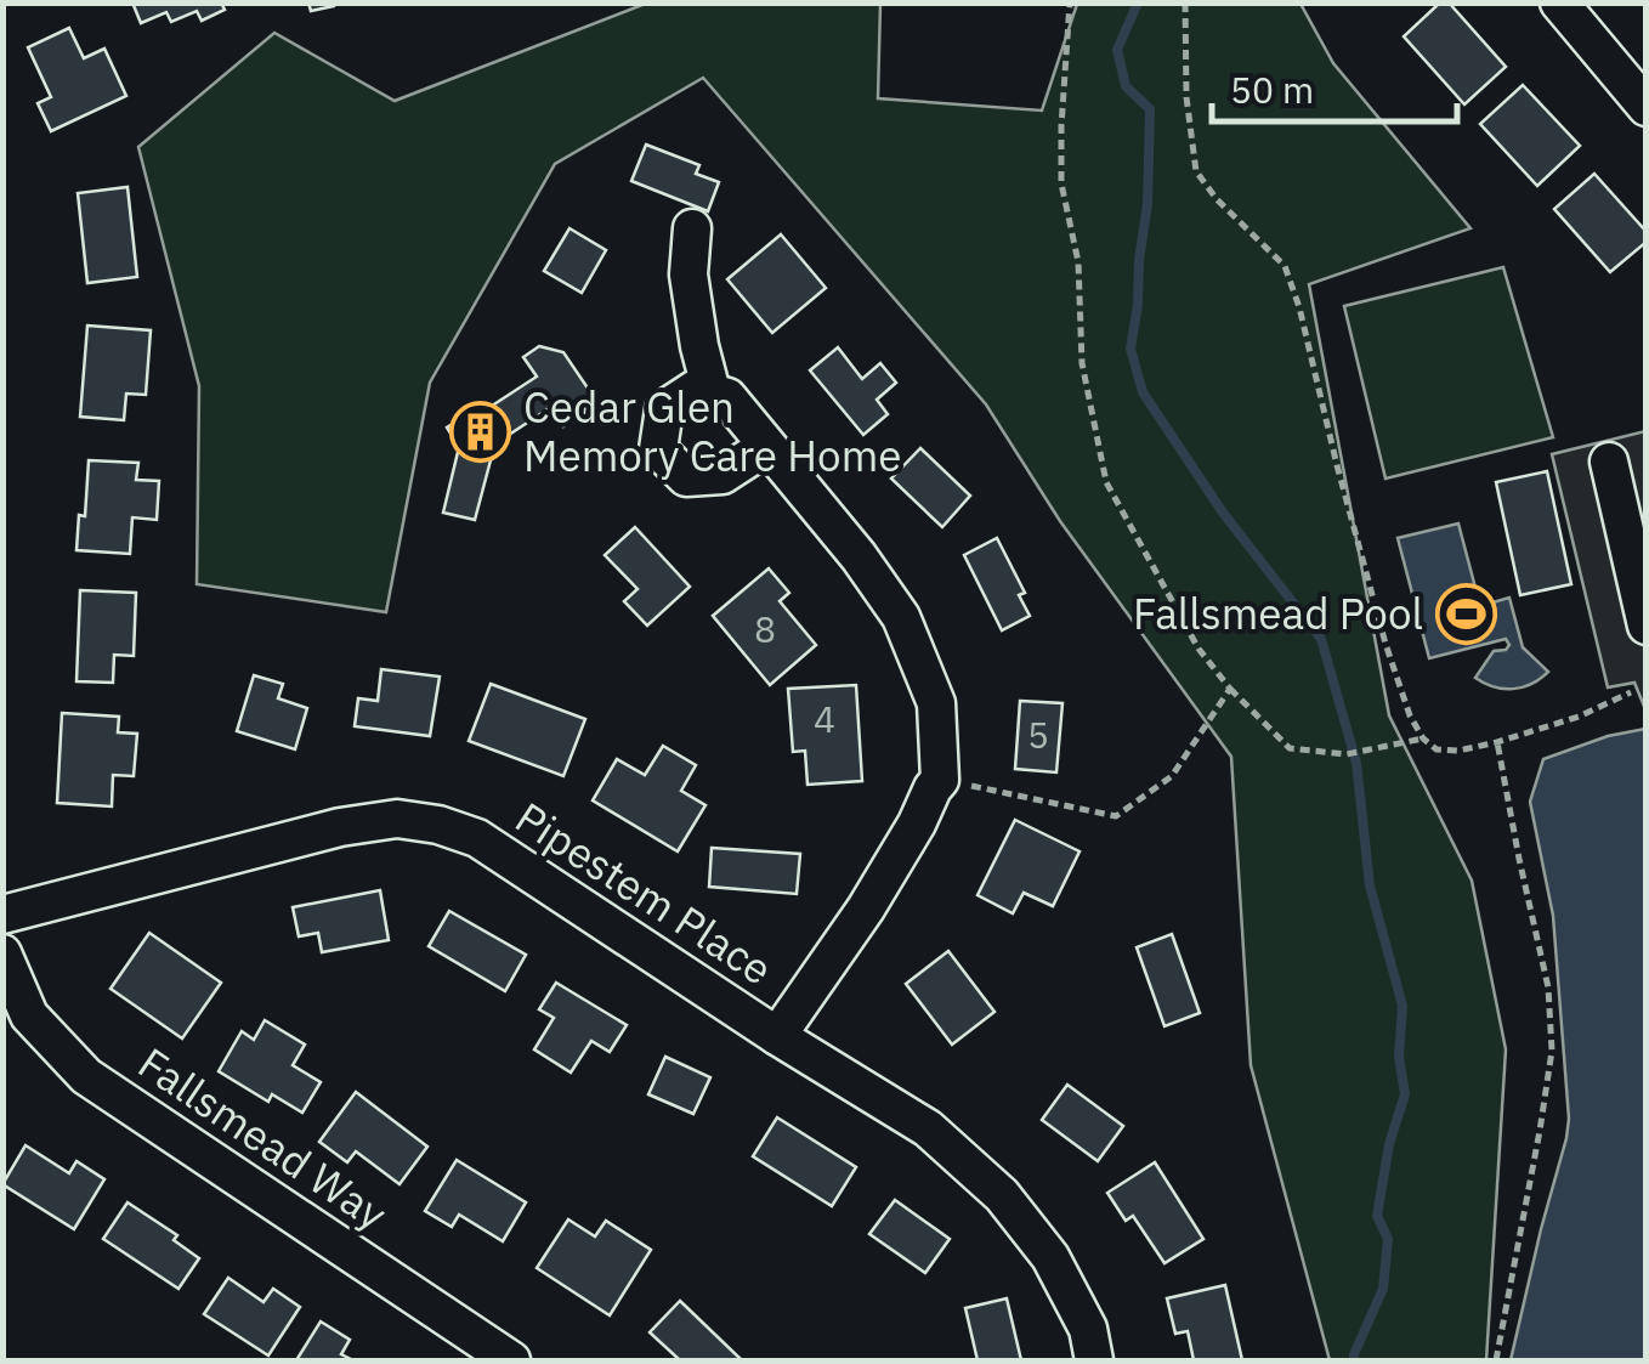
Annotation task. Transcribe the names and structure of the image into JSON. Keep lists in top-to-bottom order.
{
  "streets": {
    "street": ["Pipestem Place", "Fallsmead Way"]
  },
  "places": {
    "building": ["Cedar Glen Memory Care Home"],
    "sports": ["Fallsmead Pool"]
  },
  "house_numbers": ["8", "4", "5"],
  "scale_bar": "50 m"
}
